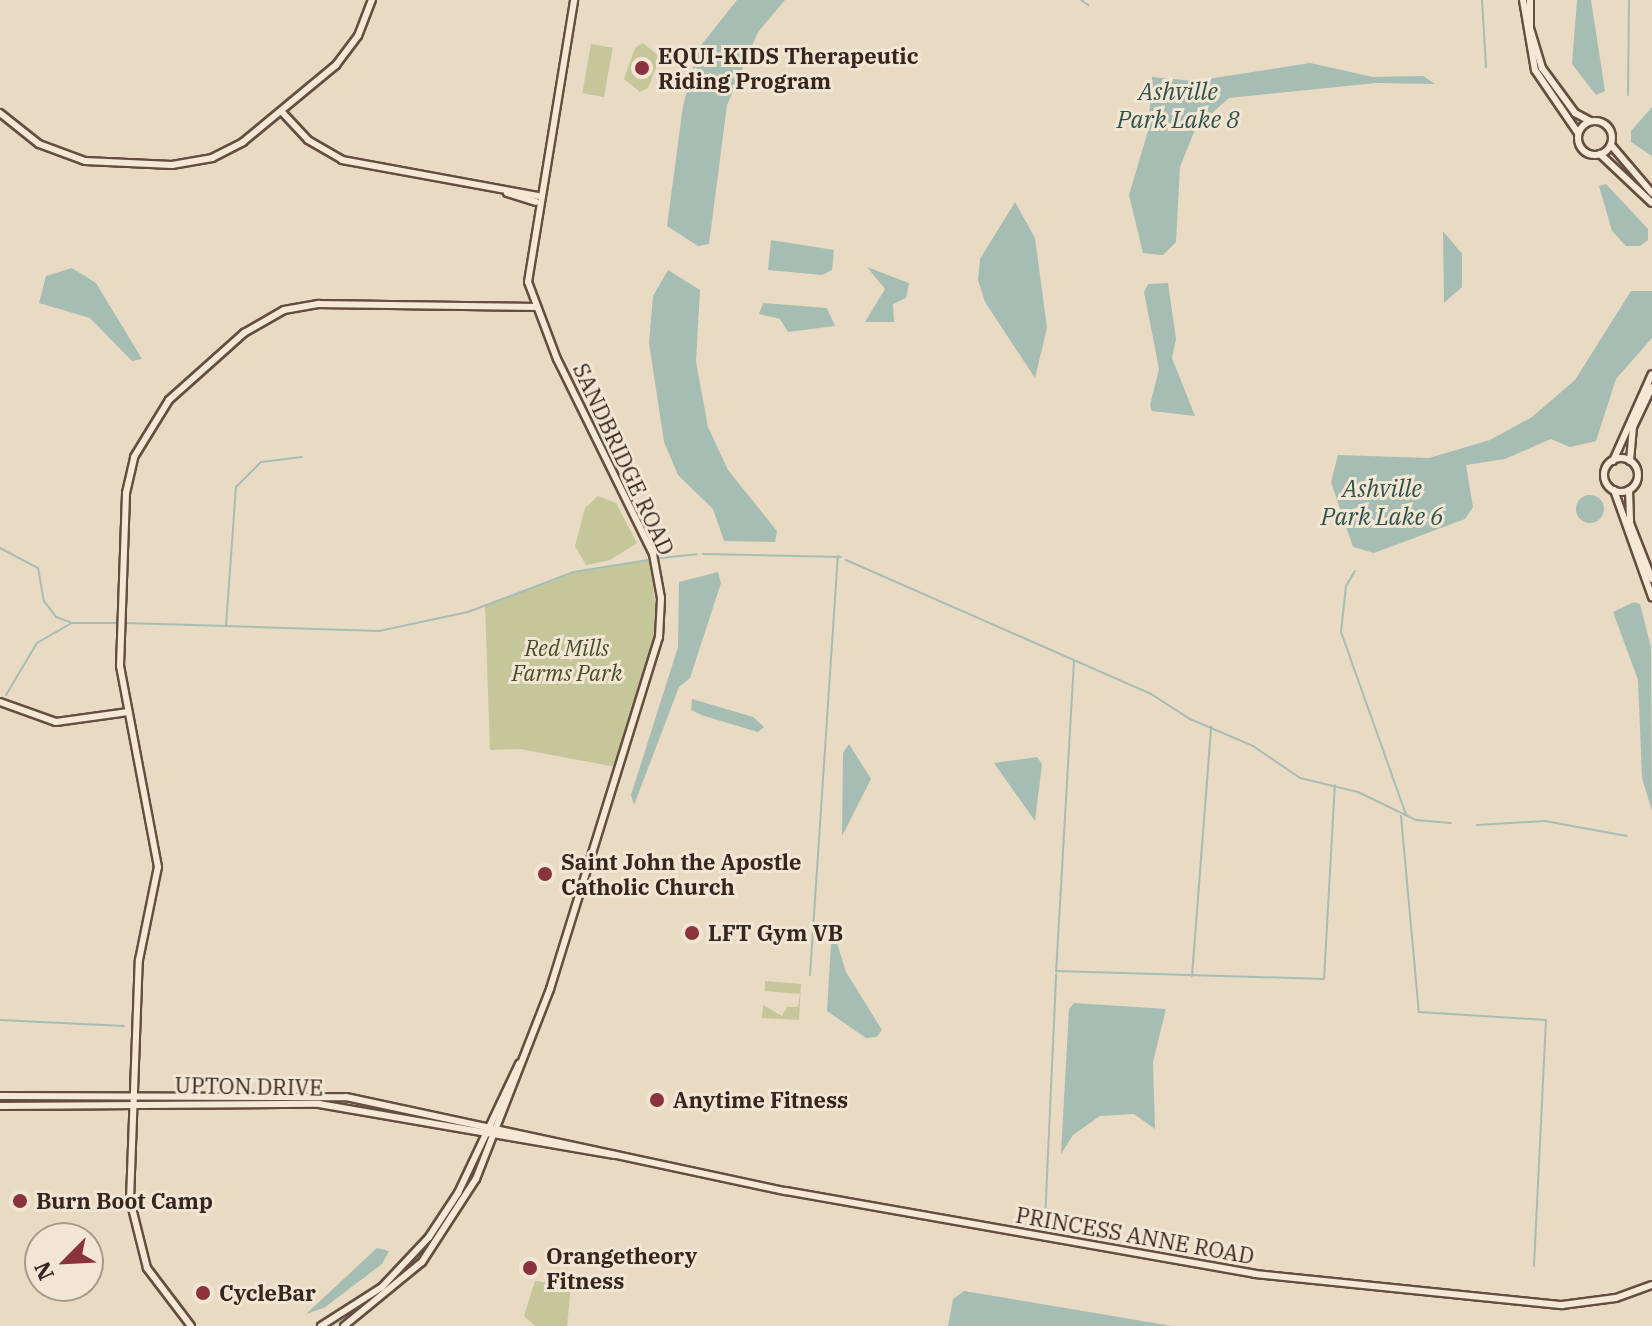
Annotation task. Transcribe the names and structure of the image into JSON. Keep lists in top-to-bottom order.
{
  "streets": {
    "main road": ["SANDBRIDGE ROAD", "UPTON DRIVE", "PRINCESS ANNE ROAD"]
  },
  "crossings": [
    ["SANDBRIDGE ROAD", "UPTON DRIVE"],
    ["SANDBRIDGE ROAD", "PRINCESS ANNE ROAD"],
    ["UPTON DRIVE", "PRINCESS ANNE ROAD"]
  ],
  "water": ["Ashville Park Lake 8", "Ashville Park Lake 6"],
  "parks": ["Red Mills Farms Park"],
  "places": [
    "EQUI-KIDS Therapeutic Riding Program",
    "Saint John the Apostle Catholic Church",
    "LFT Gym VB",
    "Anytime Fitness",
    "Burn Boot Camp",
    "Orangetheory Fitness",
    "CycleBar"
  ],
  "north": "bottom left"
}
